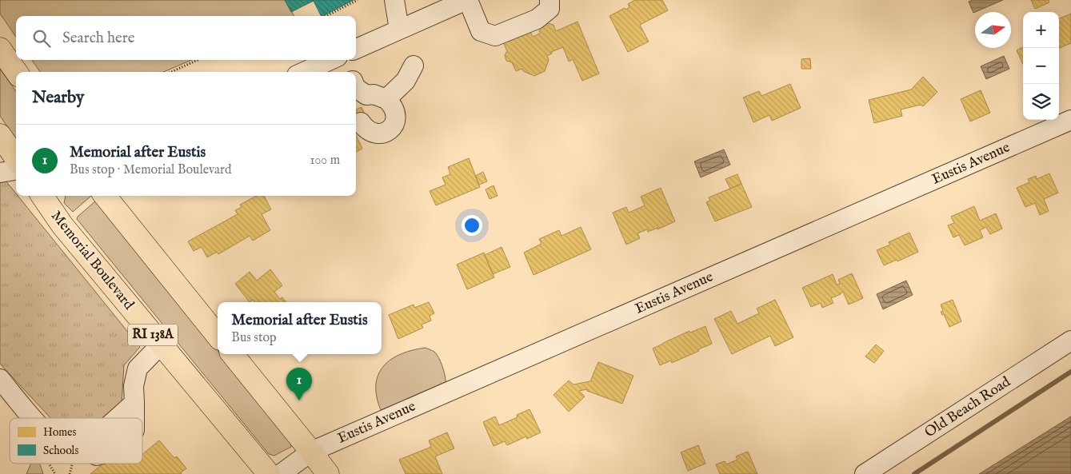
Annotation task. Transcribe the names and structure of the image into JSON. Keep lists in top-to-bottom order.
{
  "streets": {
    "main road": ["Memorial Boulevard", "RI 138A"],
    "street": ["Eustis Avenue", "Old Beach Road"]
  },
  "legend": ["Homes", "Schools"],
  "north": "right",
  "page": {
    "map_buttons": ["+", "−"],
    "search": "Search here",
    "heading": "Nearby",
    "list": [
      {
        "mark": "1",
        "name": "Memorial after Eustis",
        "note": "Bus stop · Memorial Boulevard",
        "value": "100 m"
      }
    ],
    "popup": ["Memorial after Eustis", "Bus stop"],
    "pins": "1"
  }
}
